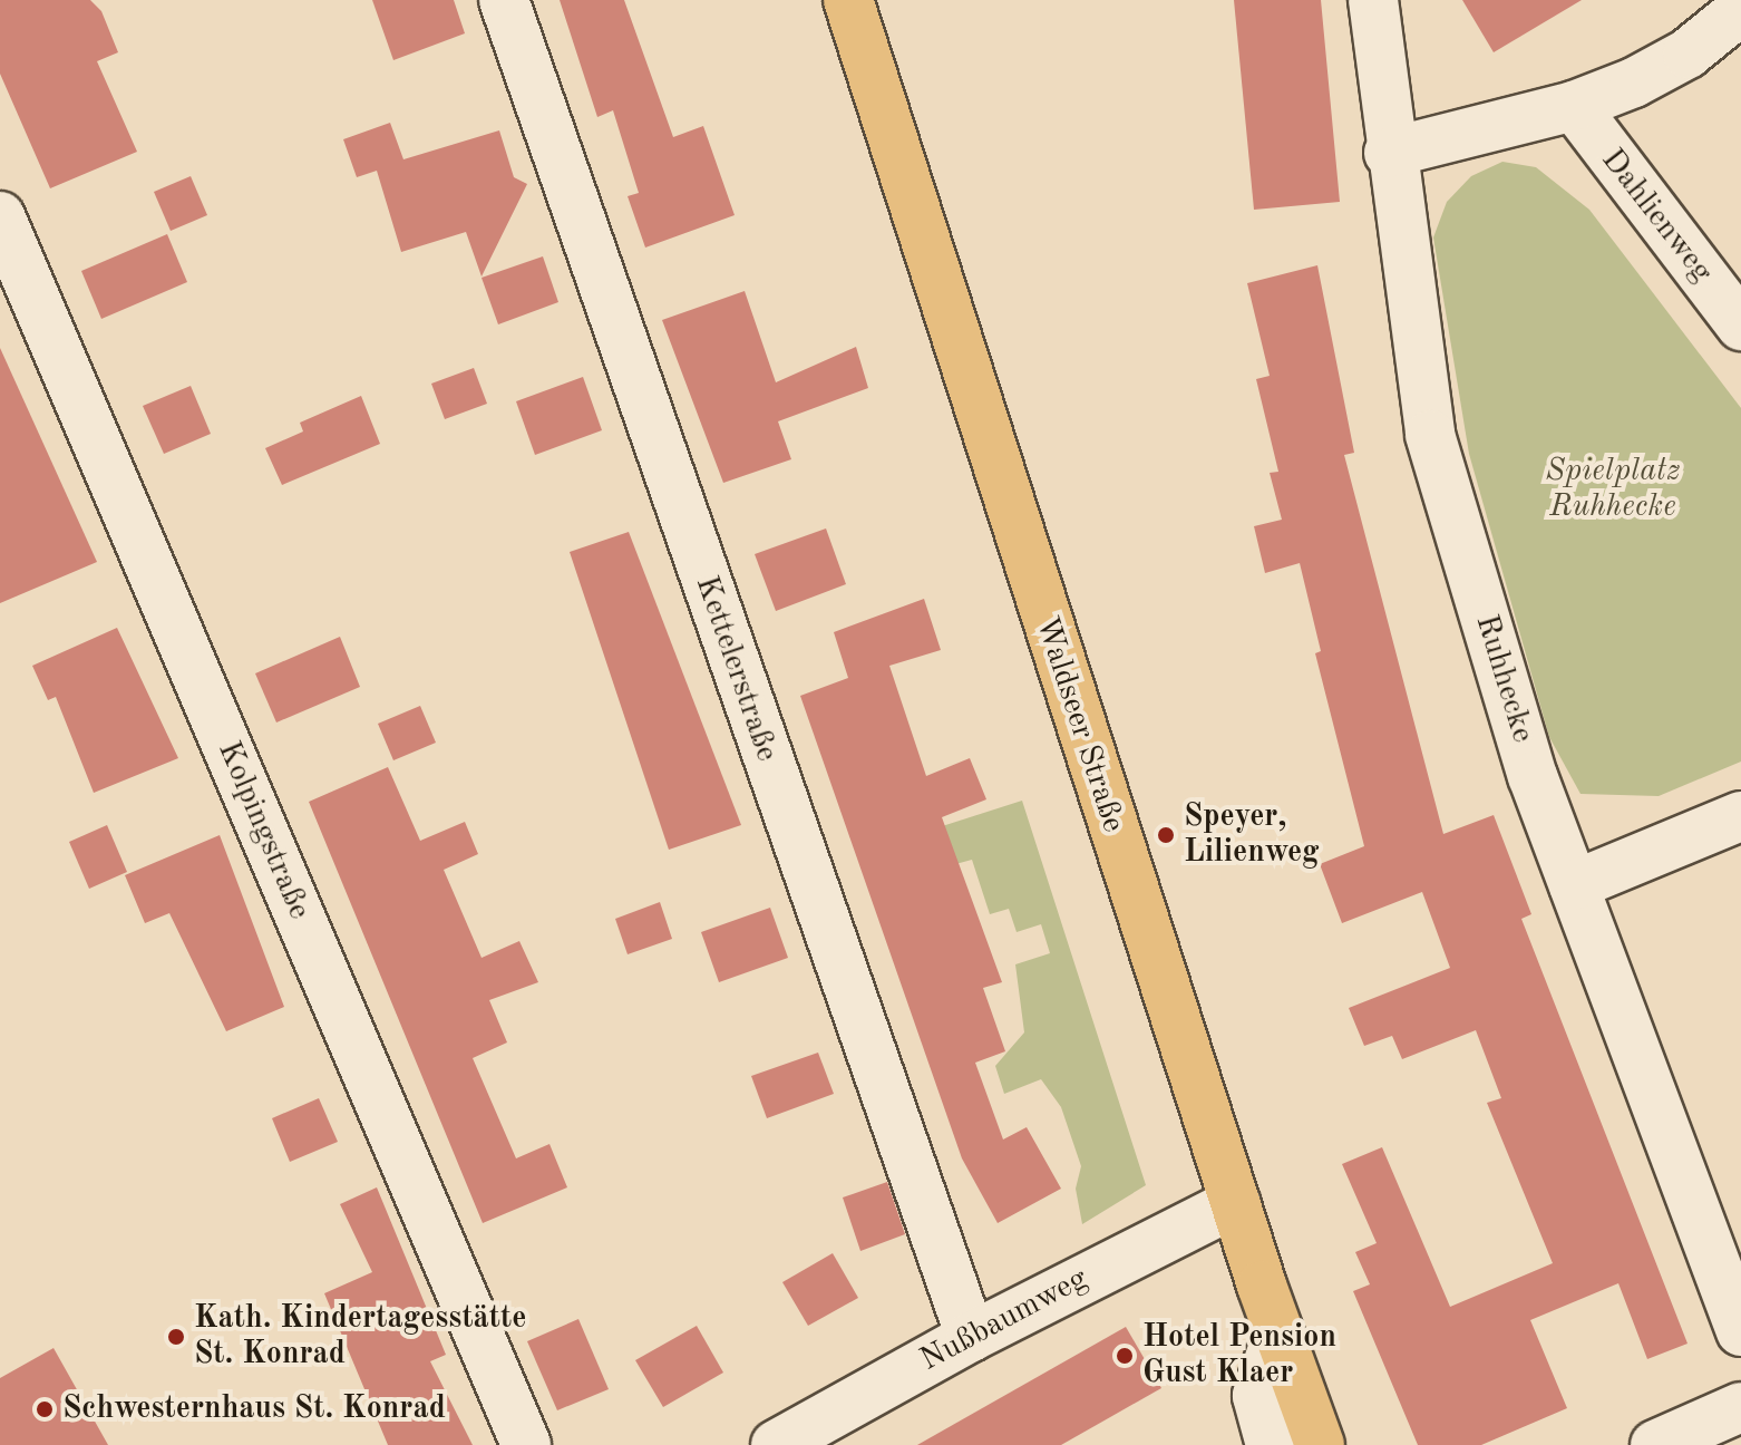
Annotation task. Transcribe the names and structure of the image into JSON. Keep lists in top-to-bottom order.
{
  "streets": {
    "main road": ["Waldseer Straße"],
    "street": [
      "Dahlienweg",
      "Kettelerstraße",
      "Ruhhecke",
      "Kolpingstraße",
      "Nußbaumweg"
    ]
  },
  "crossings": [
    ["Kettelerstraße", "Nußbaumweg"],
    ["Waldseer Straße", "Nußbaumweg"]
  ],
  "parks": ["Spielplatz Ruhhecke"],
  "places": [
    "Speyer, Lilienweg",
    "Kath. Kindertagesstätte St. Konrad",
    "Hotel Pension Gust Klaer",
    "Schwesternhaus St. Konrad"
  ]
}
